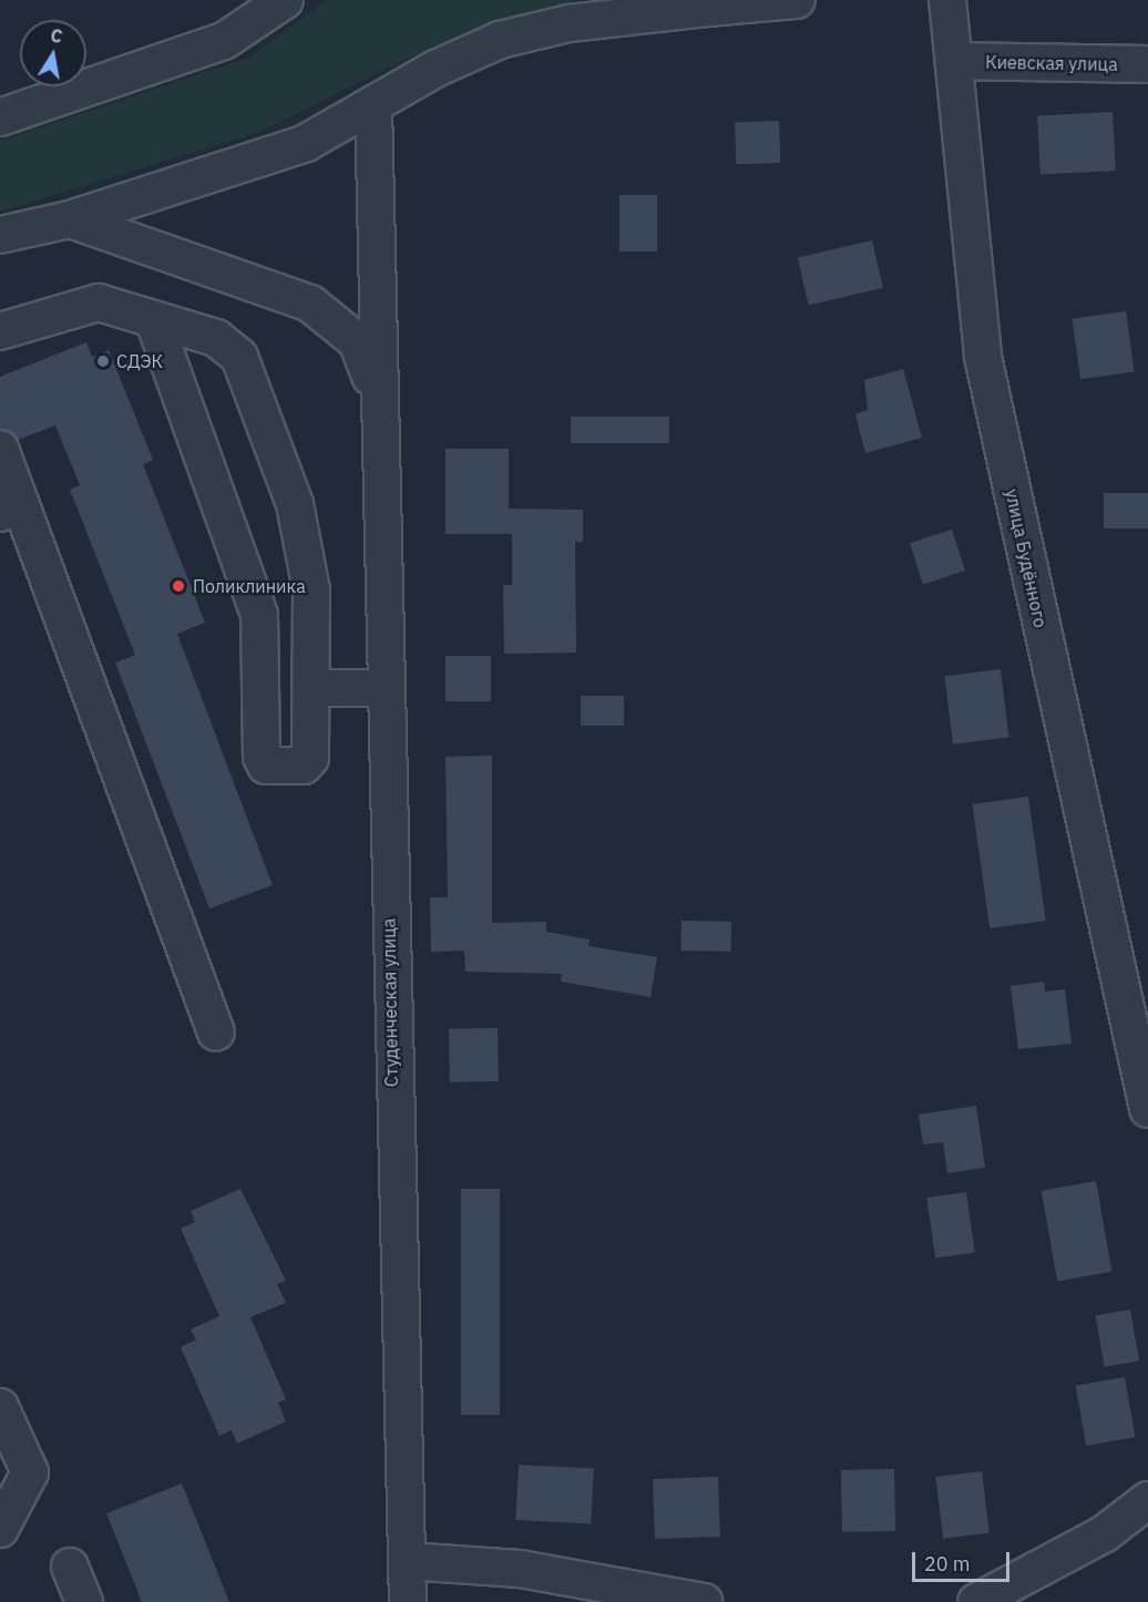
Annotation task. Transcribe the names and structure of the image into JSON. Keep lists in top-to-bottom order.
{
  "streets": {
    "street": ["Киевская улица", "улица Будённого", "Студенческая улица"]
  },
  "crossings": [
    ["Киевская улица", "улица Будённого"]
  ],
  "places": ["СДЭК", "Поликлиника"],
  "scale_bar": "20 m",
  "north": "top"
}
